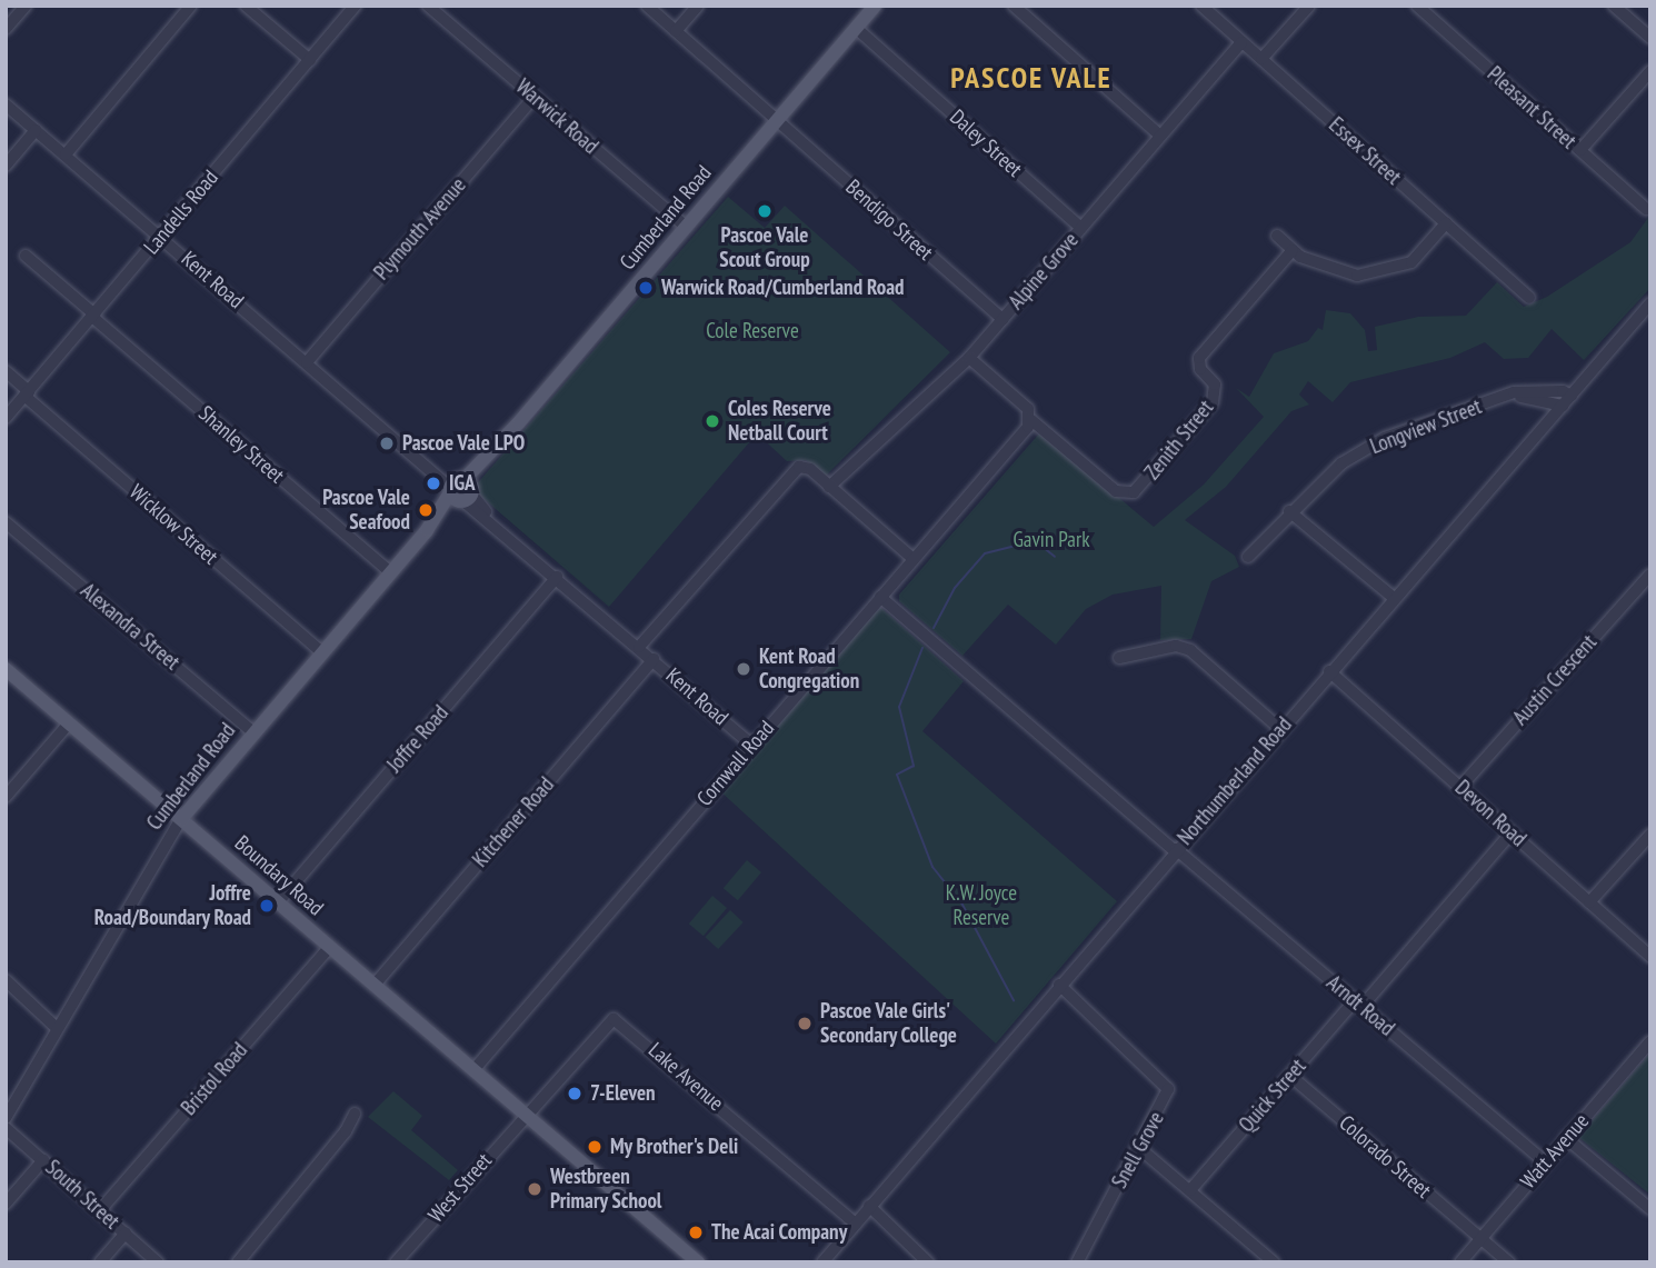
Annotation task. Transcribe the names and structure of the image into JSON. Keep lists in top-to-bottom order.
{
  "streets": {
    "main road": ["Cumberland Road", "Boundary Road"],
    "street": [
      "Pleasant Street",
      "Warwick Road",
      "Daley Street",
      "Essex Street",
      "Landells Road",
      "Bendigo Street",
      "Plymouth Avenue",
      "Alpine Grove",
      "Kent Road",
      "Longview Street",
      "Zenith Street",
      "Shanley Street",
      "Wicklow Street",
      "Alexandra Street",
      "Austin Crescent",
      "Joffre Road",
      "Cornwall Road",
      "Northumberland Road",
      "Devon Road",
      "Kitchener Road",
      "Arndt Road",
      "Lake Avenue",
      "Bristol Road",
      "Quick Street",
      "Snell Grove",
      "Watt Avenue",
      "Colorado Street",
      "West Street",
      "South Street"
    ]
  },
  "crossings": [
    ["Warwick Road", "Cumberland Road"],
    ["Warwick Road", "Plymouth Avenue"],
    ["Daley Street", "Cumberland Road"],
    ["Daley Street", "Alpine Grove"],
    ["Essex Street", "Alpine Grove"],
    ["Landells Road", "Kent Road"],
    ["Landells Road", "Shanley Street"],
    ["Landells Road", "Wicklow Street"],
    ["Cumberland Road", "Bendigo Street"],
    ["Cumberland Road", "Kent Road"],
    ["Cumberland Road", "Shanley Street"],
    ["Cumberland Road", "Wicklow Street"],
    ["Cumberland Road", "Alexandra Street"],
    ["Cumberland Road", "Boundary Road"],
    ["Bendigo Street", "Alpine Grove"],
    ["Plymouth Avenue", "Kent Road"],
    ["Kent Road", "Joffre Road"],
    ["Kent Road", "Cornwall Road"],
    ["Kent Road", "Kitchener Road"],
    ["Longview Street", "Northumberland Road"],
    ["Zenith Street", "Cornwall Road"],
    ["Austin Crescent", "Devon Road"],
    ["Joffre Road", "Boundary Road"],
    ["Cornwall Road", "Boundary Road"],
    ["Cornwall Road", "Arndt Road"],
    ["Northumberland Road", "Devon Road"],
    ["Northumberland Road", "Arndt Road"],
    ["Northumberland Road", "Lake Avenue"],
    ["Northumberland Road", "Snell Grove"],
    ["Devon Road", "Quick Street"],
    ["Kitchener Road", "Boundary Road"],
    ["Boundary Road", "Lake Avenue"],
    ["Boundary Road", "Bristol Road"],
    ["Boundary Road", "West Street"],
    ["Arndt Road", "Quick Street"],
    ["Arndt Road", "Watt Avenue"],
    ["Lake Avenue", "West Street"],
    ["Bristol Road", "South Street"],
    ["Quick Street", "Colorado Street"],
    ["Watt Avenue", "Colorado Street"]
  ],
  "districts": ["PASCOE VALE"],
  "parks": ["Cole Reserve", "Gavin Park", "K.W. Joyce Reserve"],
  "places": [
    "Pascoe Vale Scout Group",
    "Warwick Road/Cumberland Road",
    "Coles Reserve Netball Court",
    "Pascoe Vale LPO",
    "IGA",
    "Pascoe Vale Seafood",
    "Kent Road Congregation",
    "Joffre Road/Boundary Road",
    "Pascoe Vale Girls' Secondary College",
    "7-Eleven",
    "My Brother's Deli",
    "Westbreen Primary School",
    "The Acai Company"
  ]
}
